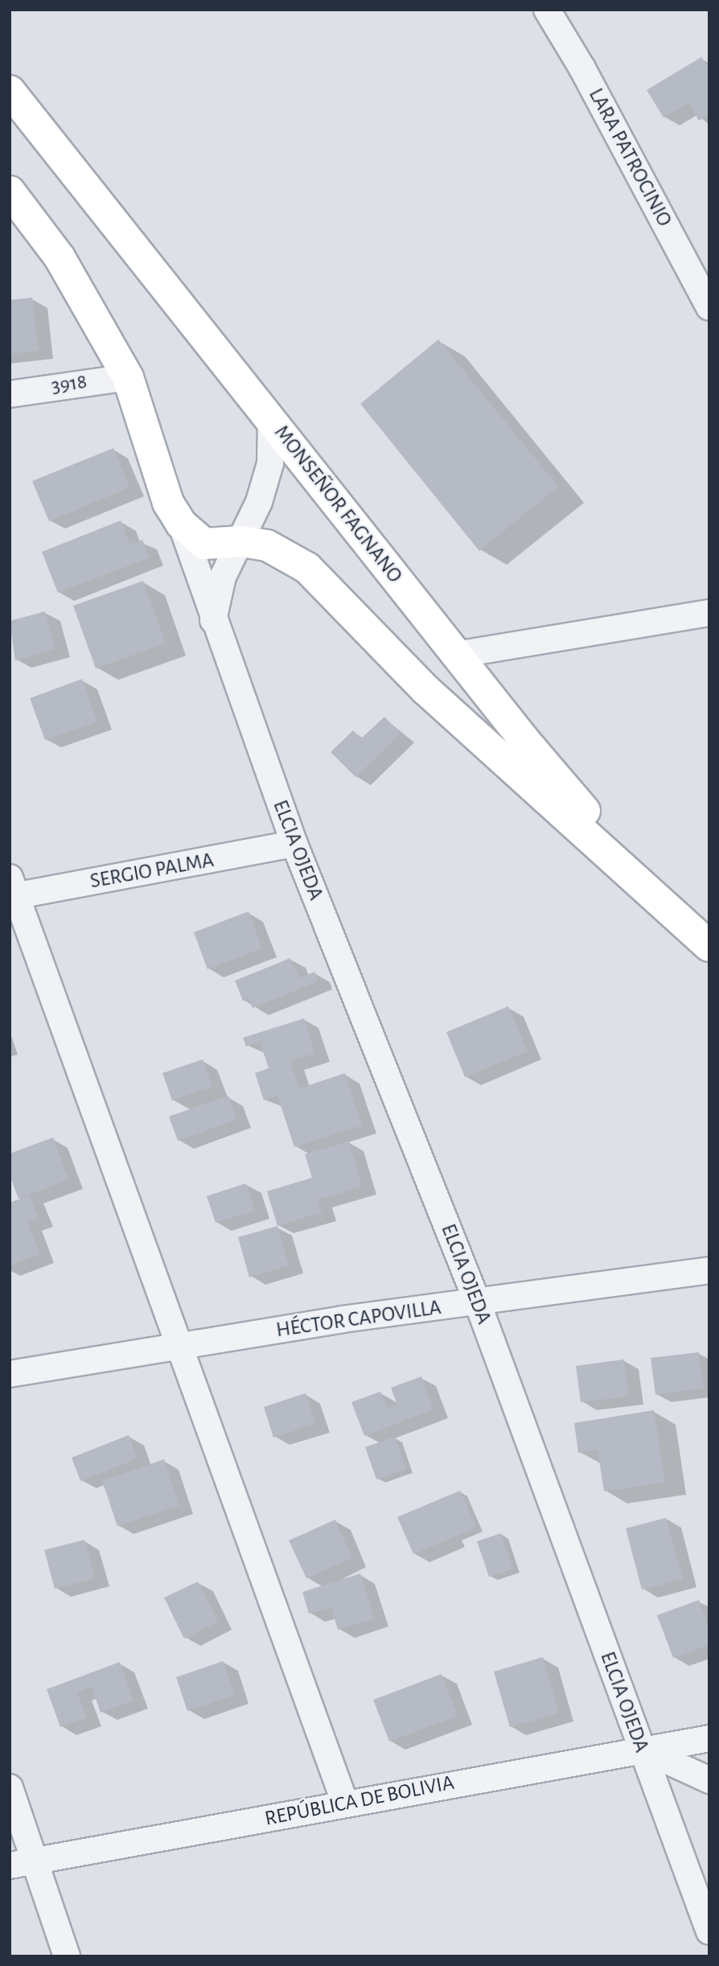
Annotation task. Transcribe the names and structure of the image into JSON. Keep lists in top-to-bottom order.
{
  "streets": {
    "street": [
      "LARA PATROCINIO",
      "3918",
      "MONSEÑOR FAGNANO",
      "ELCIA OJEDA",
      "SERGIO PALMA",
      "HÉCTOR CAPOVILLA",
      "REPÚBLICA DE BOLIVIA"
    ]
  },
  "crossings": [
    ["3918", "MONSEÑOR FAGNANO"],
    ["MONSEÑOR FAGNANO", "ELCIA OJEDA"],
    ["ELCIA OJEDA", "SERGIO PALMA"],
    ["ELCIA OJEDA", "HÉCTOR CAPOVILLA"],
    ["ELCIA OJEDA", "REPÚBLICA DE BOLIVIA"]
  ]
}
